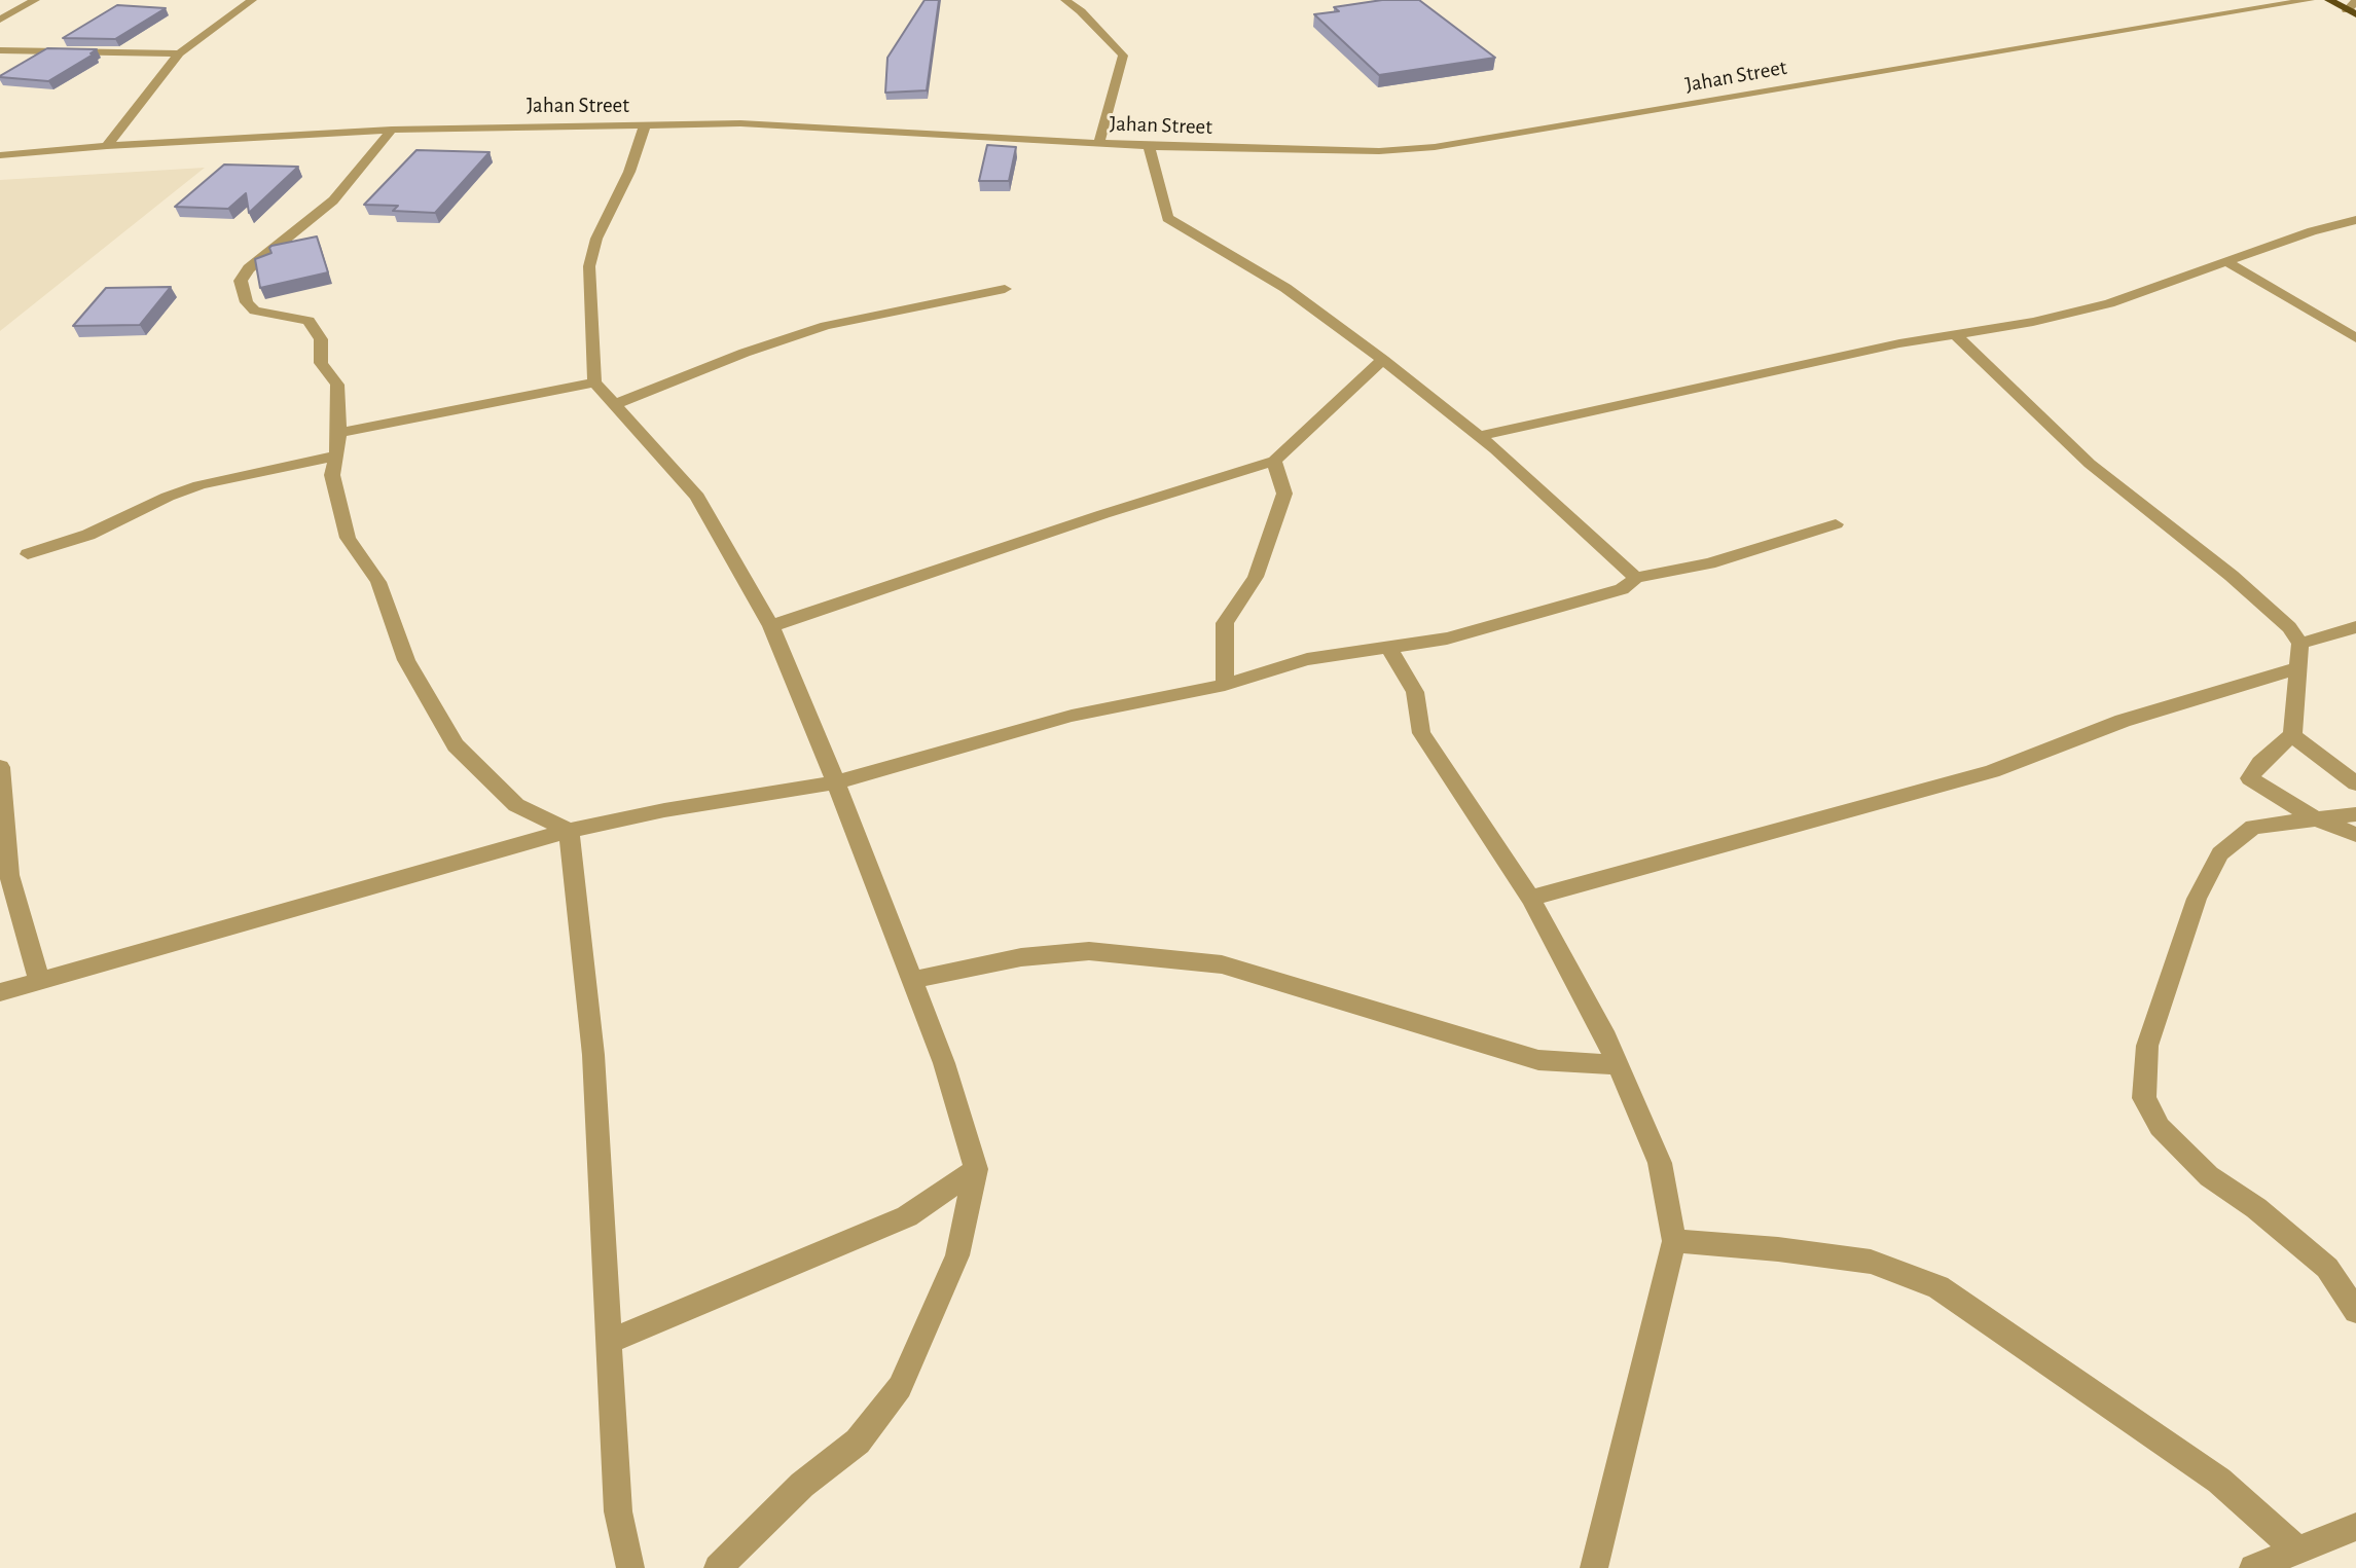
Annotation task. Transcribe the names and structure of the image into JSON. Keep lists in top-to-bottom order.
{
  "streets": {
    "street": ["Jahan Street"]
  }
}
